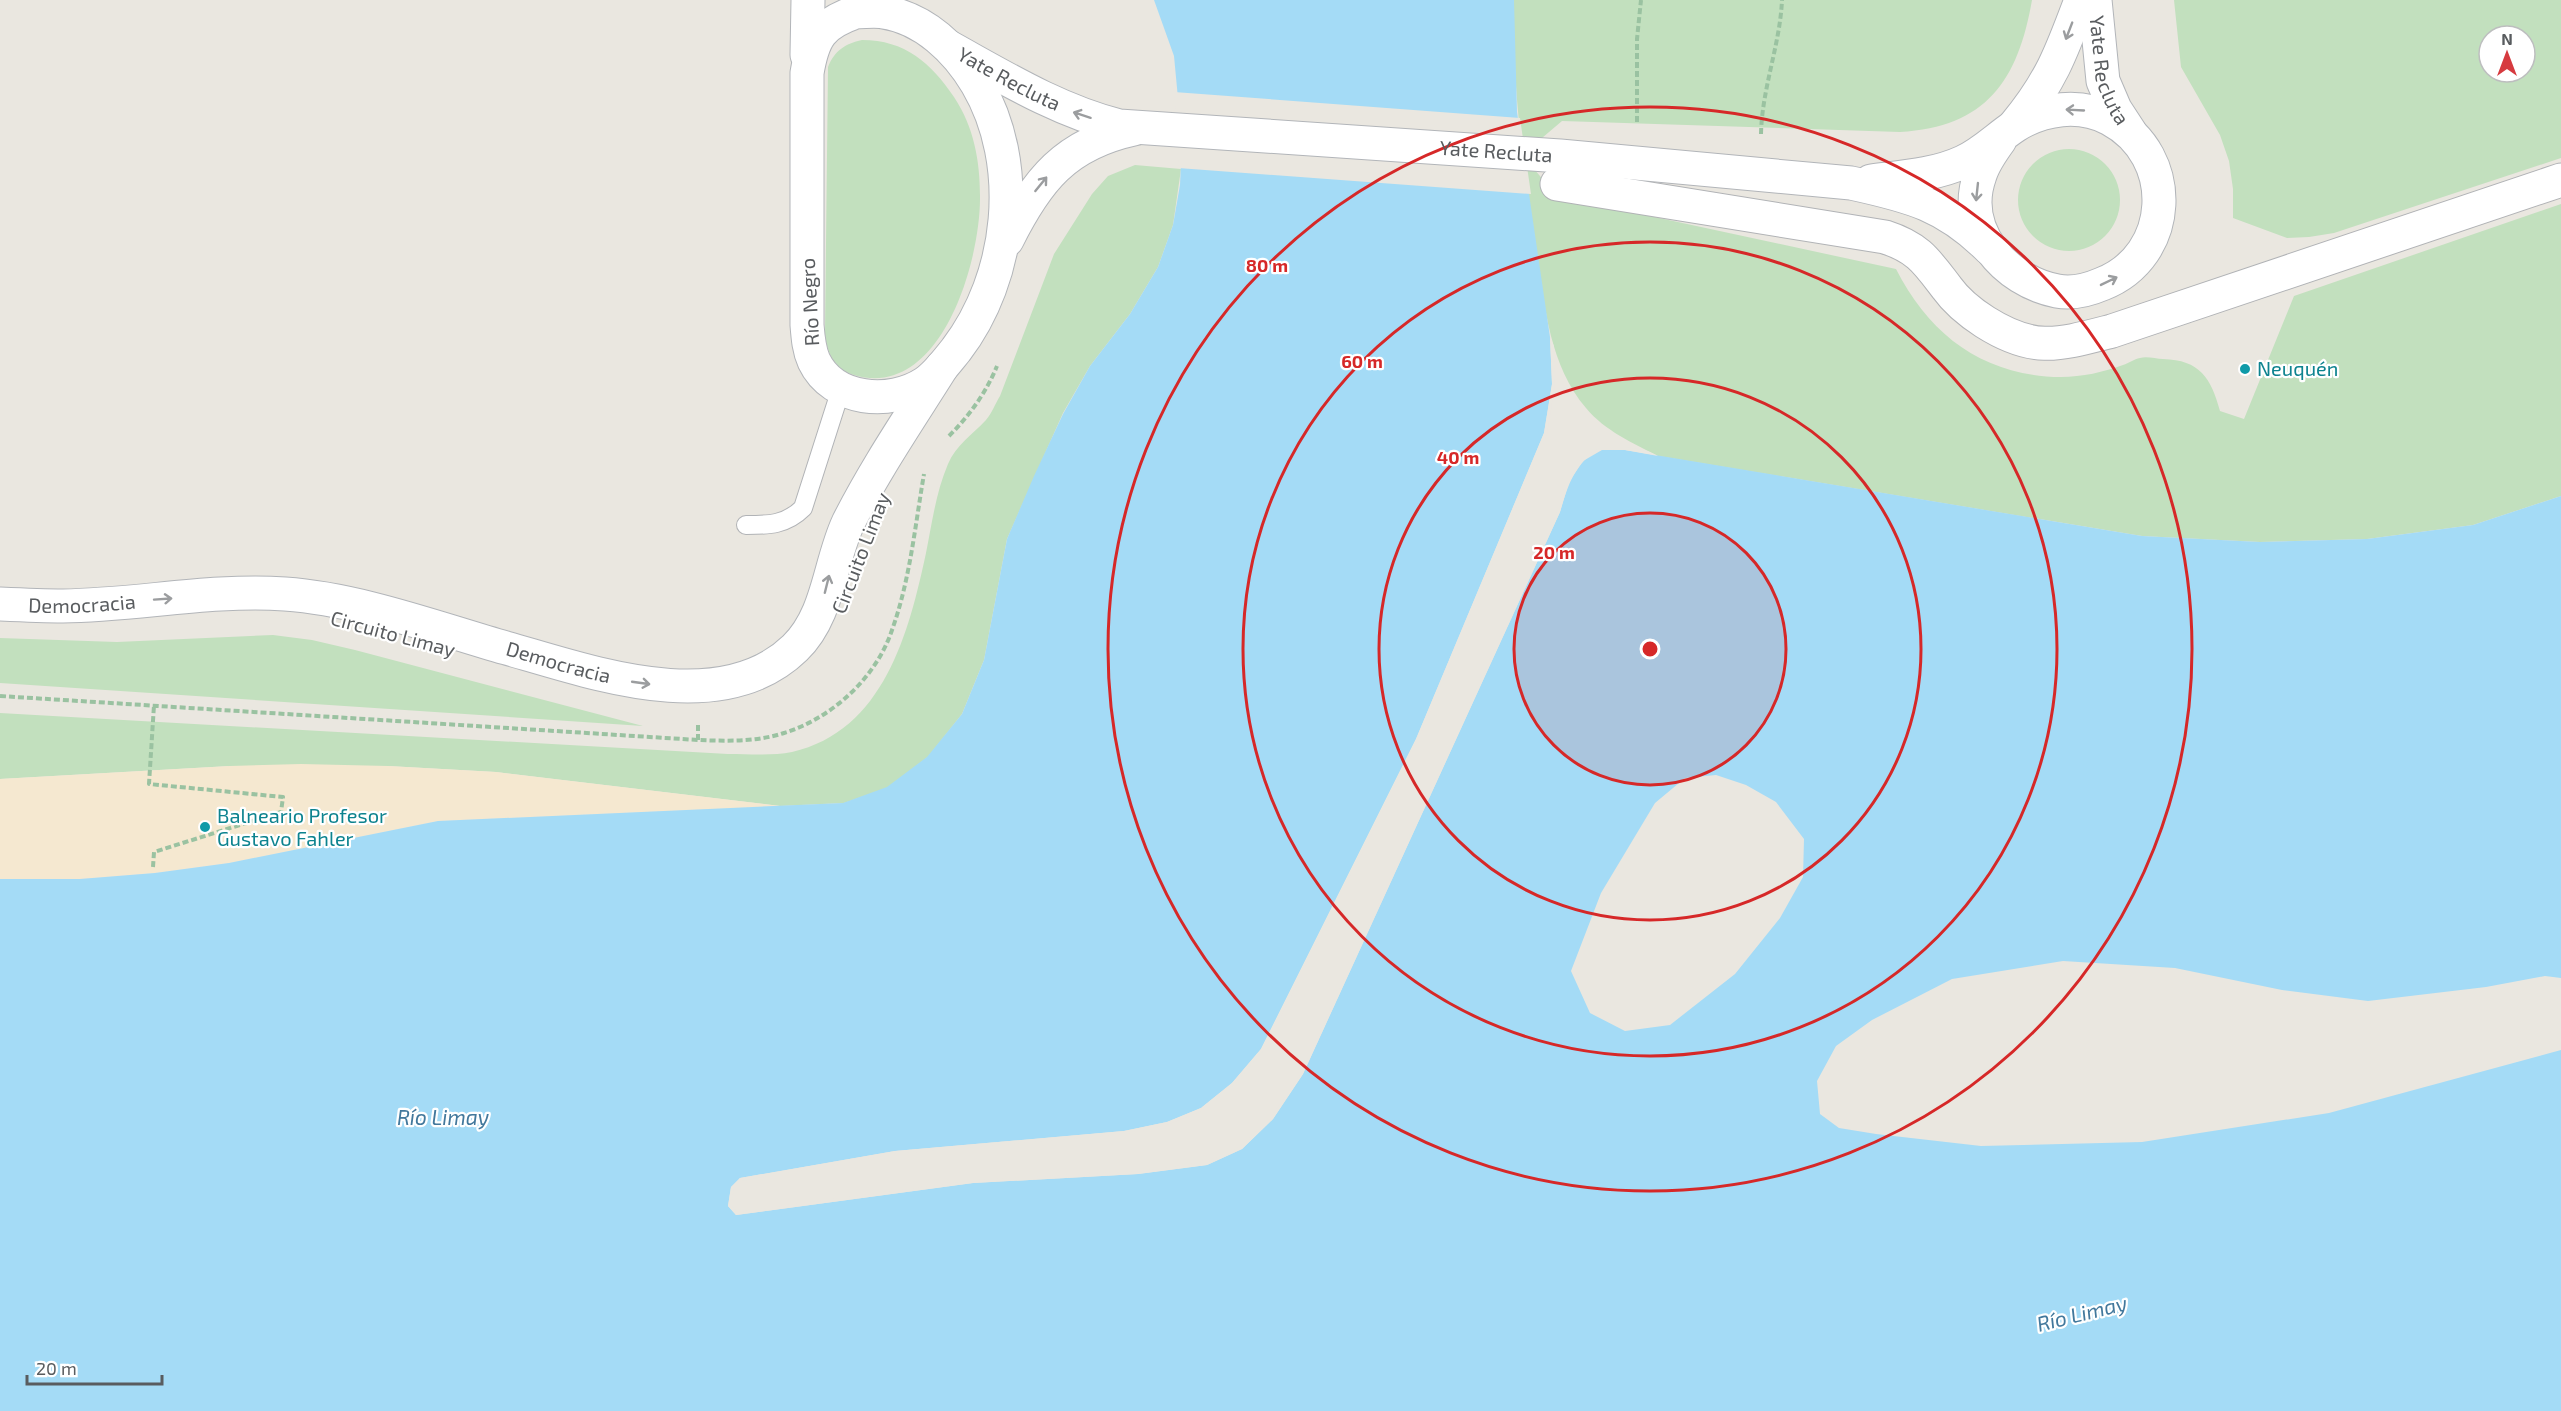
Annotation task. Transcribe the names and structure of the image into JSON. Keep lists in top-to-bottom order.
{
  "streets": {
    "main road": ["Yate Recluta", "Río Negro", "Democracia"]
  },
  "crossings": [
    ["Yate Recluta", "Río Negro"],
    ["Río Negro", "Democracia"]
  ],
  "one_way": ["Democracia"],
  "water": ["Río Limay"],
  "places": ["Neuquén", "Balneario Profesor Gustavo Fahler"],
  "scale_bar": "20 m",
  "north": "top",
  "rings": [
    "80 m",
    "60 m",
    "40 m",
    "20 m"
  ]
}
